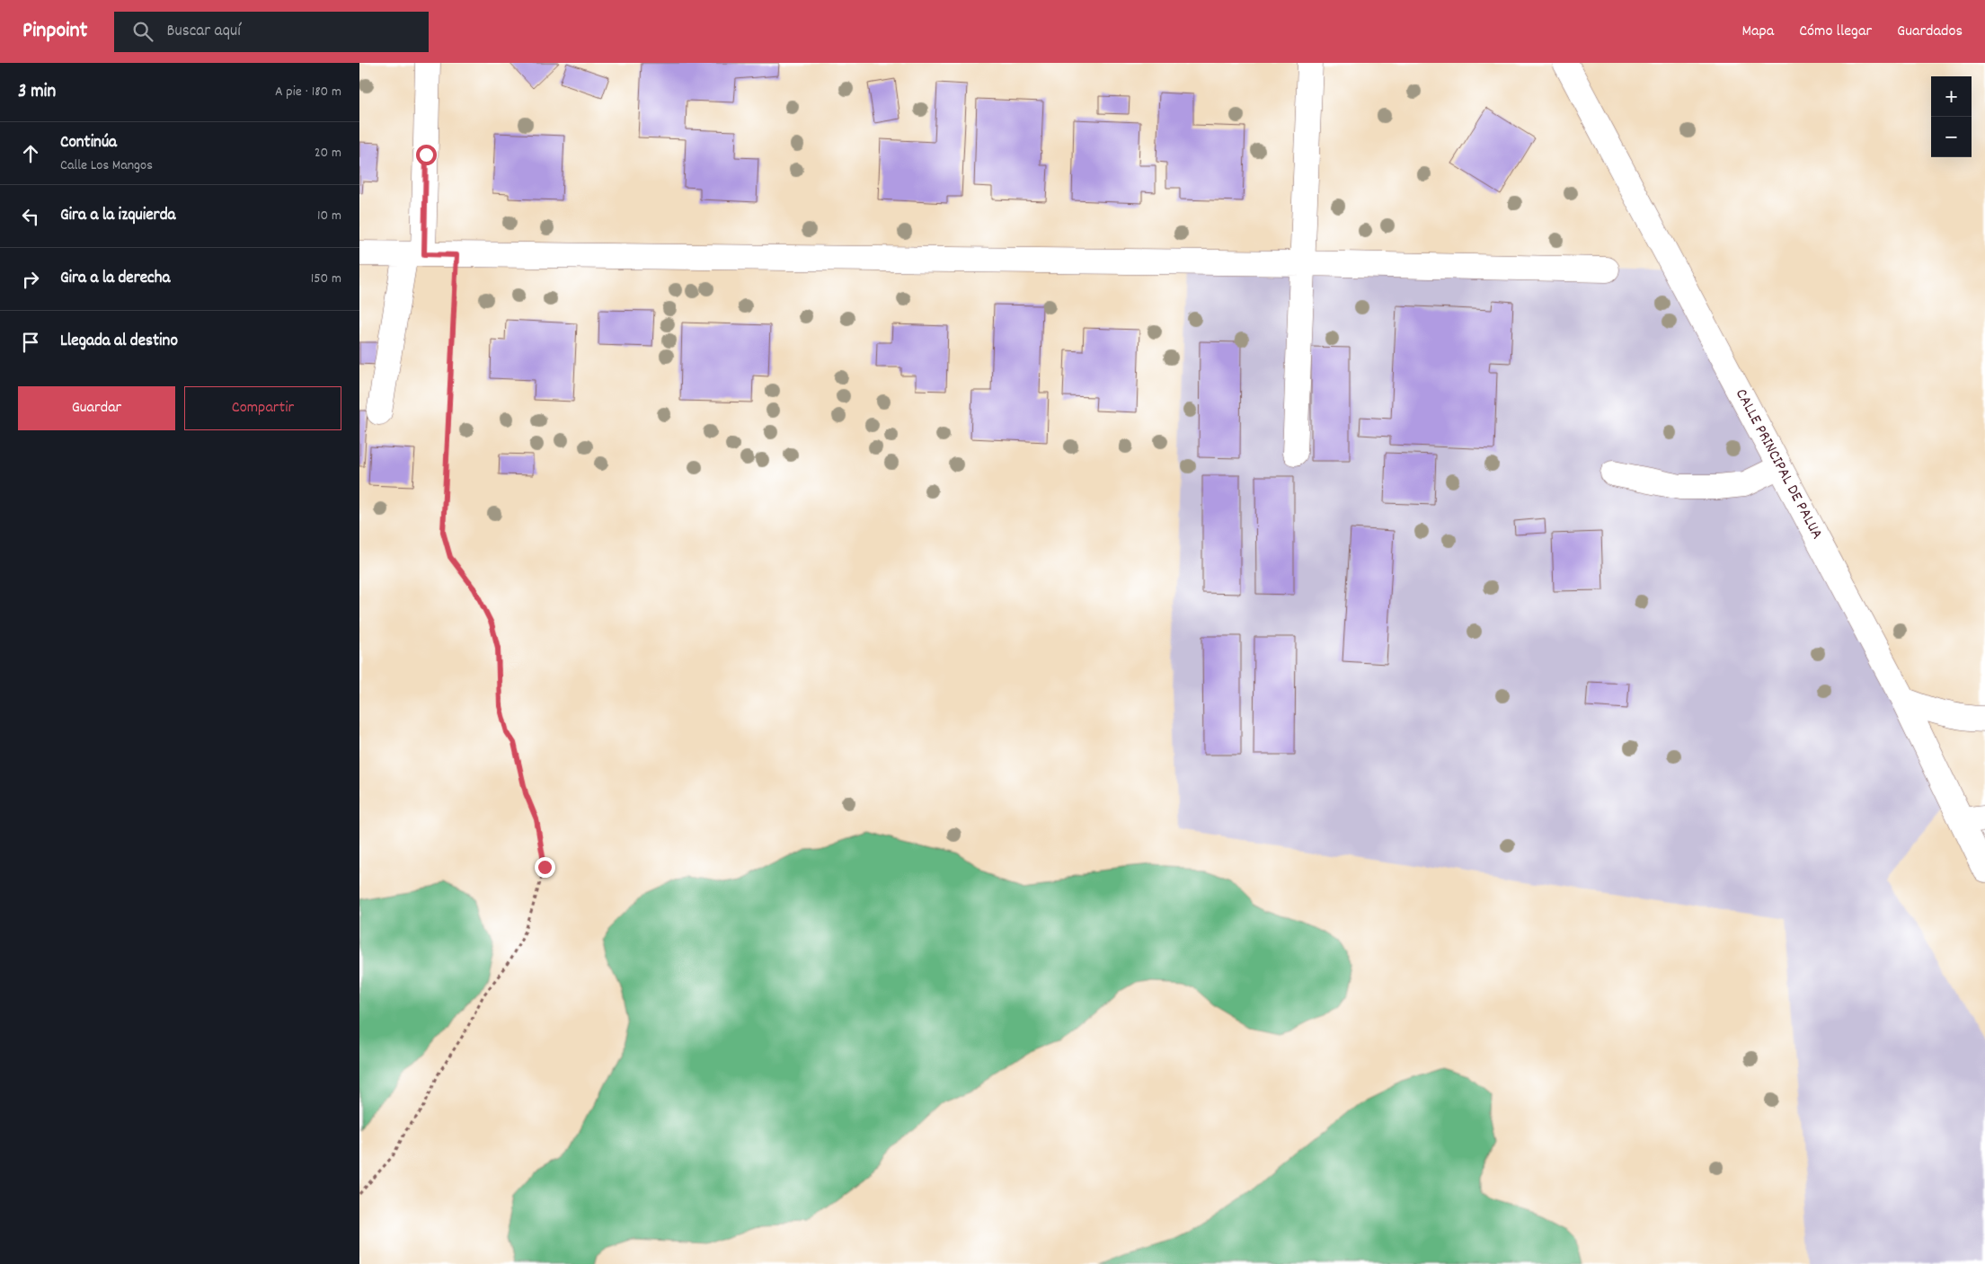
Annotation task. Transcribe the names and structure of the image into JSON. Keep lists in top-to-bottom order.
{
  "streets": {
    "street": ["CALLE PRINCIPAL DE PALUA"]
  },
  "page": {
    "header": "Pinpoint",
    "search": "Buscar aquí",
    "nav": ["Mapa", "Cómo llegar", "Guardados"],
    "heading": ["3 min", "A pie · 180 m"],
    "map_buttons": ["+", "−"],
    "list": [
      ["Continúa", "Calle Los Mangos", "20 m"],
      ["Gira a la izquierda", "10 m"],
      ["Gira a la derecha", "150 m"],
      "Llegada al destino"
    ],
    "buttons": ["Guardar", "Compartir"]
  }
}
